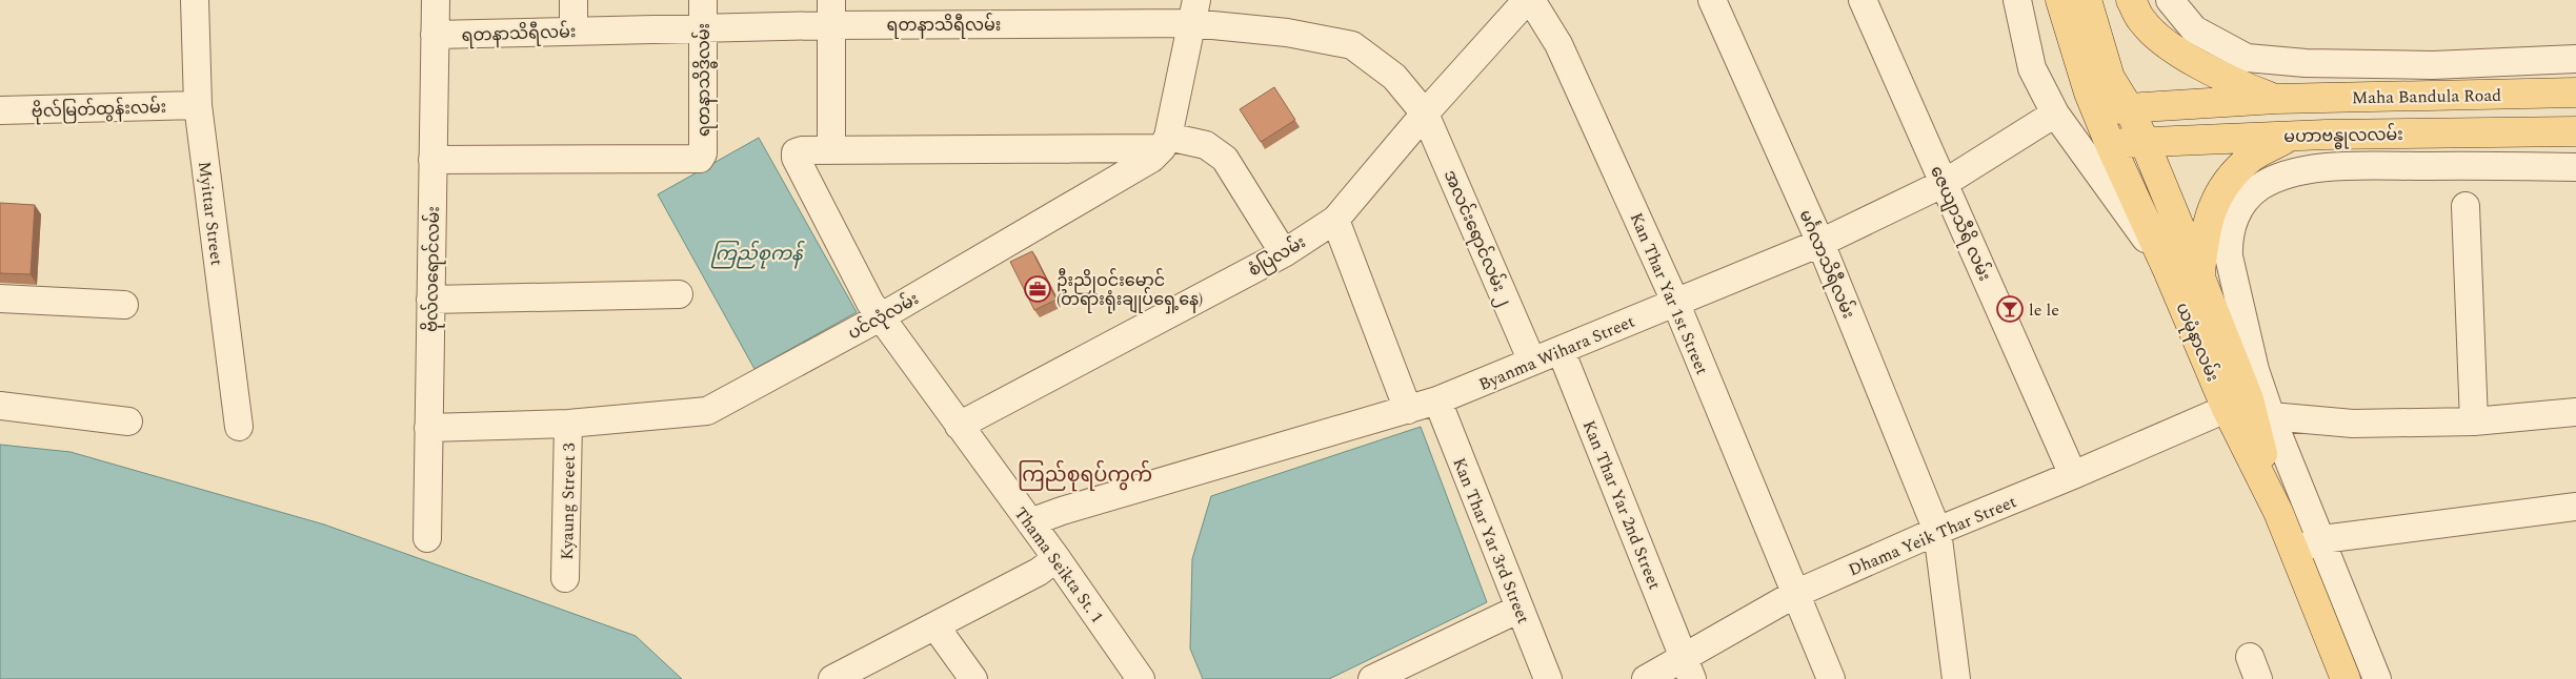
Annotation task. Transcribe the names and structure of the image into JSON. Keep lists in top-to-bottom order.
{
  "streets": {
    "main road": ["Maha Bandula Road", "မဟာဗန္ဓုလလမ်း", "ယမုံနာလမ်း"],
    "street": [
      "ရတနာသိရီလမ်း",
      "ရတနာသိဒ္ဓိလမ်း",
      "ဗိုလ်မြတ်ထွန်းလမ်း",
      "Myittar Street",
      "ဇေယျာသီရိ လမ်း",
      "အလင်းရောင်လမ်း ၂",
      "စံပြလမ်း",
      "မင်္ဂလာသိရီလမ်း",
      "ဗိုလ်လရောင်လမ်း",
      "Kan Thar Yar 1st Street",
      "ပင်လုံလမ်း",
      "Byanma Wihara Street",
      "Kyaung Street 3",
      "Kan Thar Yar 2nd Street",
      "Dhama Yeik Thar Street",
      "Kan Thar Yar 3rd Street",
      "Thama Seikta St. 1"
    ]
  },
  "crossings": [
    ["ရတနာသိရီလမ်း", "ရတနာသိဒ္ဓိလမ်း"],
    ["ရတနာသိရီလမ်း", "အလင်းရောင်လမ်း ၂"],
    ["ရတနာသိရီလမ်း", "စံပြလမ်း"],
    ["ရတနာသိရီလမ်း", "ဗိုလ်လရောင်လမ်း"],
    ["ရတနာသိဒ္ဓိလမ်း", "ဗိုလ်လရောင်လမ်း"],
    ["Maha Bandula Road", "ယမုံနာလမ်း"],
    ["ဗိုလ်မြတ်ထွန်းလမ်း", "Myittar Street"],
    ["မဟာဗန္ဓုလလမ်း", "ယမုံနာလမ်း"],
    ["ဇေယျာသီရိ လမ်း", "Byanma Wihara Street"],
    ["ဇေယျာသီရိ လမ်း", "Dhama Yeik Thar Street"],
    ["အလင်းရောင်လမ်း ၂", "စံပြလမ်း"],
    ["အလင်းရောင်လမ်း ၂", "Byanma Wihara Street"],
    ["စံပြလမ်း", "Thama Seikta St. 1"],
    ["မင်္ဂလာသိရီလမ်း", "Byanma Wihara Street"],
    ["မင်္ဂလာသိရီလမ်း", "Dhama Yeik Thar Street"],
    ["ဗိုလ်လရောင်လမ်း", "ပင်လုံလမ်း"],
    ["Kan Thar Yar 1st Street", "Byanma Wihara Street"],
    ["Kan Thar Yar 1st Street", "Dhama Yeik Thar Street"],
    ["ပင်လုံလမ်း", "Kyaung Street 3"],
    ["ပင်လုံလမ်း", "Thama Seikta St. 1"],
    ["ယမုံနာလမ်း", "Dhama Yeik Thar Street"],
    ["Byanma Wihara Street", "Kan Thar Yar 2nd Street"],
    ["Byanma Wihara Street", "Kan Thar Yar 3rd Street"],
    ["Byanma Wihara Street", "Thama Seikta St. 1"],
    ["Kan Thar Yar 2nd Street", "Dhama Yeik Thar Street"]
  ],
  "districts": ["ကြည်စုရပ်ကွက်"],
  "water": ["ကြည်စုကန်"],
  "places": {
    "office": ["ဦးညိုဝင်းမောင် (တရားရုံးချုပ်ရှေ့နေ)"],
    "bar": ["le le"]
  }
}
